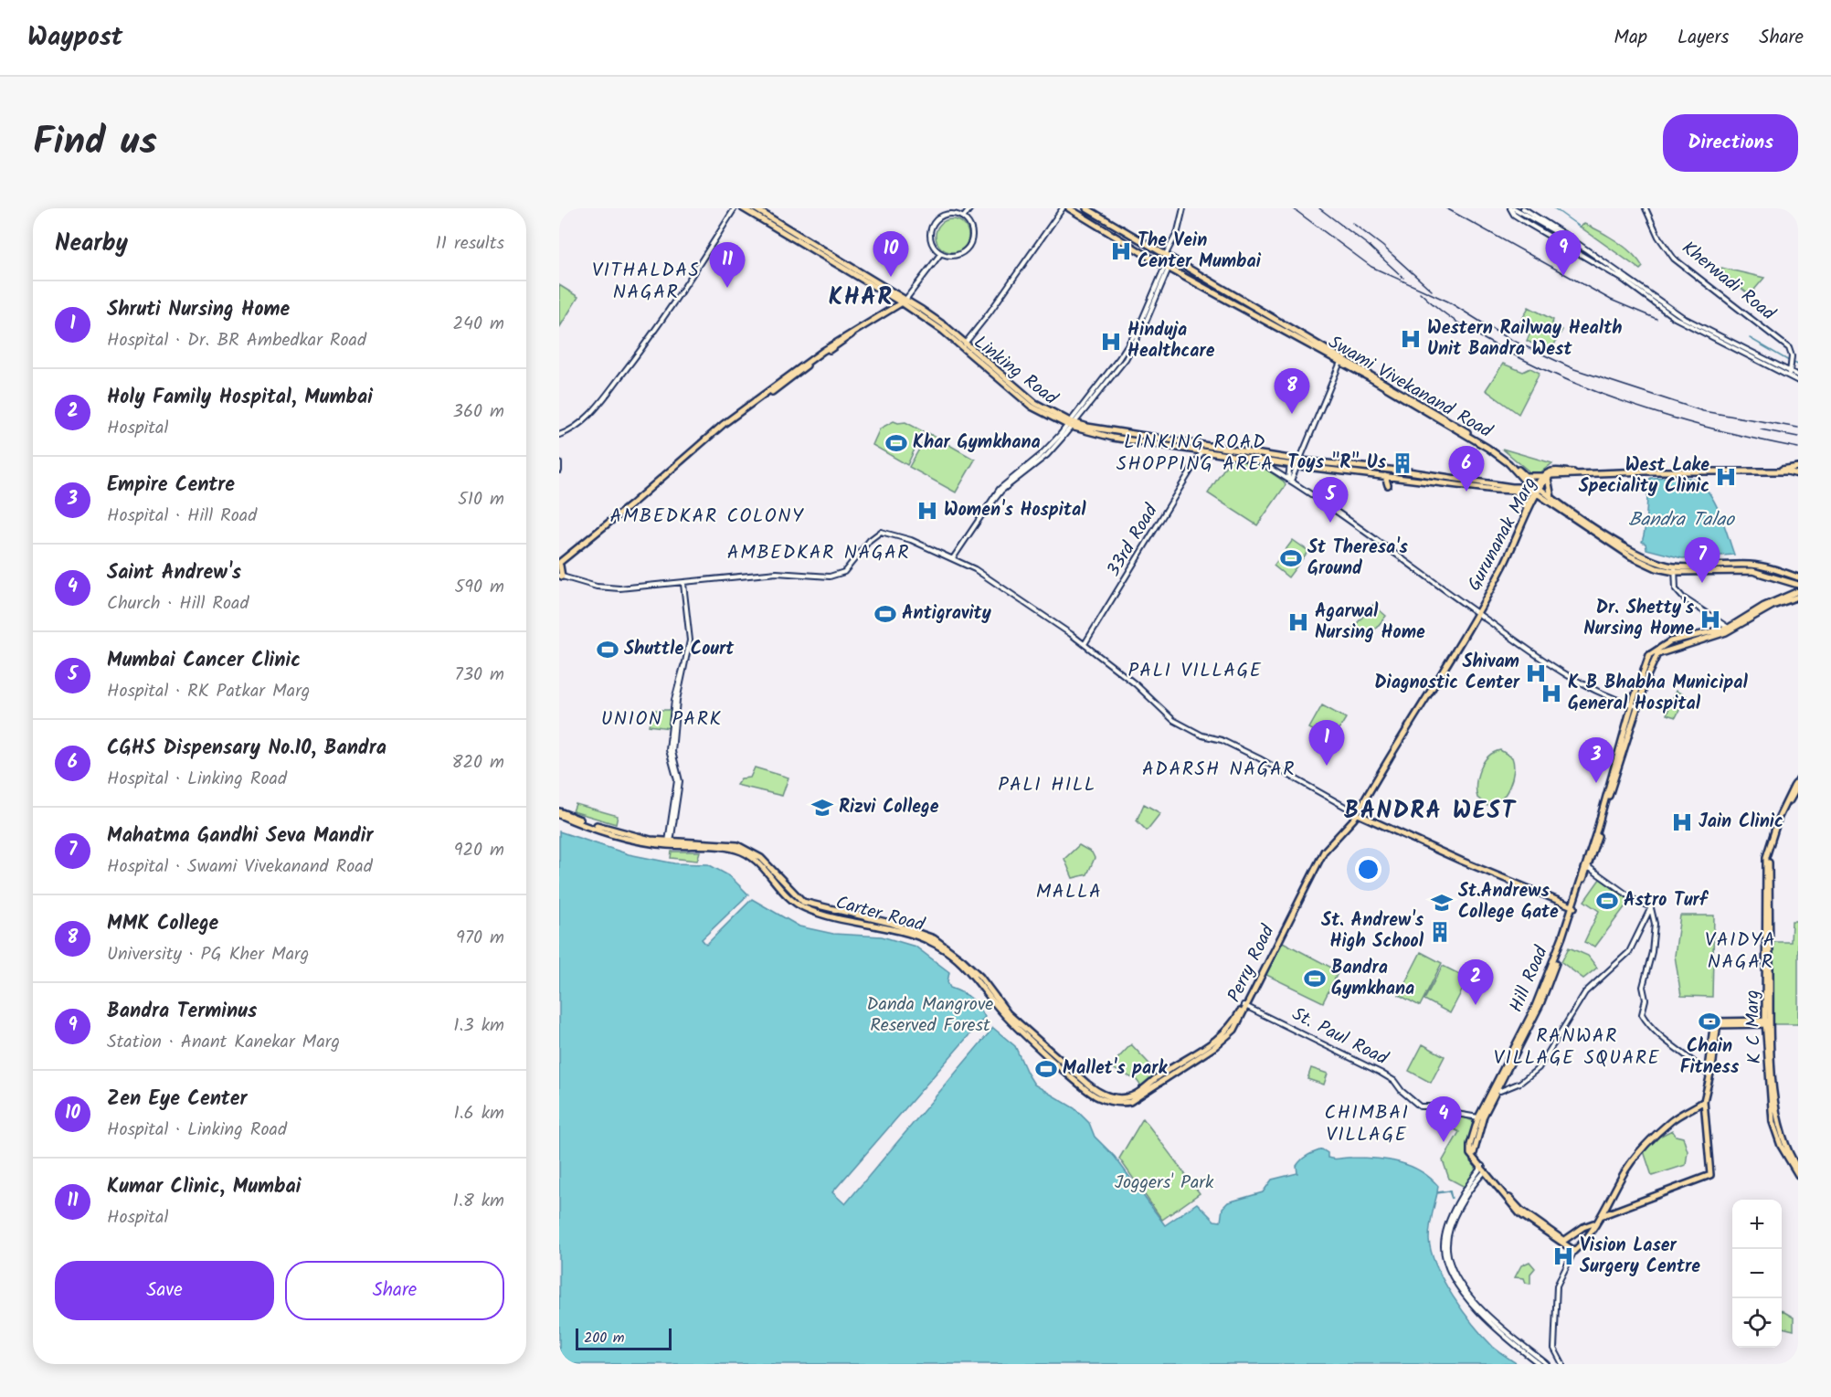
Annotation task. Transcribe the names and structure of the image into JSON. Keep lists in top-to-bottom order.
{
  "streets": {
    "main road": [
      "Linking Road",
      "Swami Vivekanand Road",
      "Gurunanak Marg",
      "Carter Road",
      "Perry Road",
      "Hill Road",
      "K C Marg"
    ],
    "street": ["Kherwadi Road", "33rd Road", "St. Paul Road"]
  },
  "crossings": [
    ["Linking Road", "Swami Vivekanand Road"],
    ["Linking Road", "Gurunanak Marg"],
    ["Linking Road", "33rd Road"],
    ["Swami Vivekanand Road", "Gurunanak Marg"],
    ["Gurunanak Marg", "Perry Road"],
    ["Carter Road", "Perry Road"],
    ["Perry Road", "St. Paul Road"],
    ["Hill Road", "St. Paul Road"]
  ],
  "districts": [
    "VITHALDAS NAGAR",
    "KHAR",
    "LINKING ROAD SHOPPING AREA",
    "AMBEDKAR COLONY",
    "AMBEDKAR NAGAR",
    "PALI VILLAGE",
    "UNION PARK",
    "ADARSH NAGAR",
    "PALI HILL",
    "BANDRA WEST",
    "MALLA",
    "VAIDYA NAGAR",
    "RANWAR VILLAGE SQUARE",
    "CHIMBAI VILLAGE"
  ],
  "water": ["Bandra Talao"],
  "parks": ["Danda Mangrove Reserved Forest", "Joggers' Park"],
  "places": {
    "hospital": [
      "The Vein Center Mumbai",
      "Western Railway Health Unit Bandra West",
      "Hinduja Healthcare",
      "West Lake Speciality Clinic",
      "Women's Hospital",
      "Dr. Shetty's Nursing Home",
      "Agarwal Nursing Home",
      "Shivam Diagnostic Center",
      "K B Bhabha Municipal General Hospital",
      "Jain Clinic",
      "Vision Laser Surgery Centre"
    ],
    "sports": [
      "Khar Gymkhana",
      "St Theresa's Ground",
      "Antigravity",
      "Shuttle Court",
      "Astro Turf",
      "Bandra Gymkhana",
      "Chain Fitness",
      "Mallet's park"
    ],
    "building": ["Toys \"R\" Us", "St. Andrew's High School"],
    "school or university": ["Rizvi College", "St.Andrews College Gate"]
  },
  "scale_bar": "200 m",
  "page": {
    "header": "Waypost",
    "nav": ["Map", "Layers", "Share"],
    "title": "Find us",
    "buttons": [
      "Directions",
      ["Save", "Share"]
    ],
    "heading": ["Nearby", "11 results"],
    "pins": [
      "9",
      "10",
      "11",
      "8",
      "6",
      "5",
      "7",
      "1",
      "3",
      "2",
      "4"
    ],
    "list": [
      {
        "mark": "1",
        "name": "Shruti Nursing Home",
        "note": "Hospital · Dr. BR Ambedkar Road",
        "value": "240 m"
      },
      {
        "mark": "2",
        "name": "Holy Family Hospital, Mumbai",
        "note": "Hospital",
        "value": "360 m"
      },
      {
        "mark": "3",
        "name": "Empire Centre",
        "note": "Hospital · Hill Road",
        "value": "510 m"
      },
      {
        "mark": "4",
        "name": "Saint Andrew's",
        "note": "Church · Hill Road",
        "value": "590 m"
      },
      {
        "mark": "5",
        "name": "Mumbai Cancer Clinic",
        "note": "Hospital · RK Patkar Marg",
        "value": "730 m"
      },
      {
        "mark": "6",
        "name": "CGHS Dispensary No.10, Bandra",
        "note": "Hospital · Linking Road",
        "value": "820 m"
      },
      {
        "mark": "7",
        "name": "Mahatma Gandhi Seva Mandir",
        "note": "Hospital · Swami Vivekanand Road",
        "value": "920 m"
      },
      {
        "mark": "8",
        "name": "MMK College",
        "note": "University · PG Kher Marg",
        "value": "970 m"
      },
      {
        "mark": "9",
        "name": "Bandra Terminus",
        "note": "Station · Anant Kanekar Marg",
        "value": "1.3 km"
      },
      {
        "mark": "10",
        "name": "Zen Eye Center",
        "note": "Hospital · Linking Road",
        "value": "1.6 km"
      },
      {
        "mark": "11",
        "name": "Kumar Clinic, Mumbai",
        "note": "Hospital",
        "value": "1.8 km"
      }
    ],
    "map_buttons": ["+", "−"],
    "scale": "200 m"
  }
}
